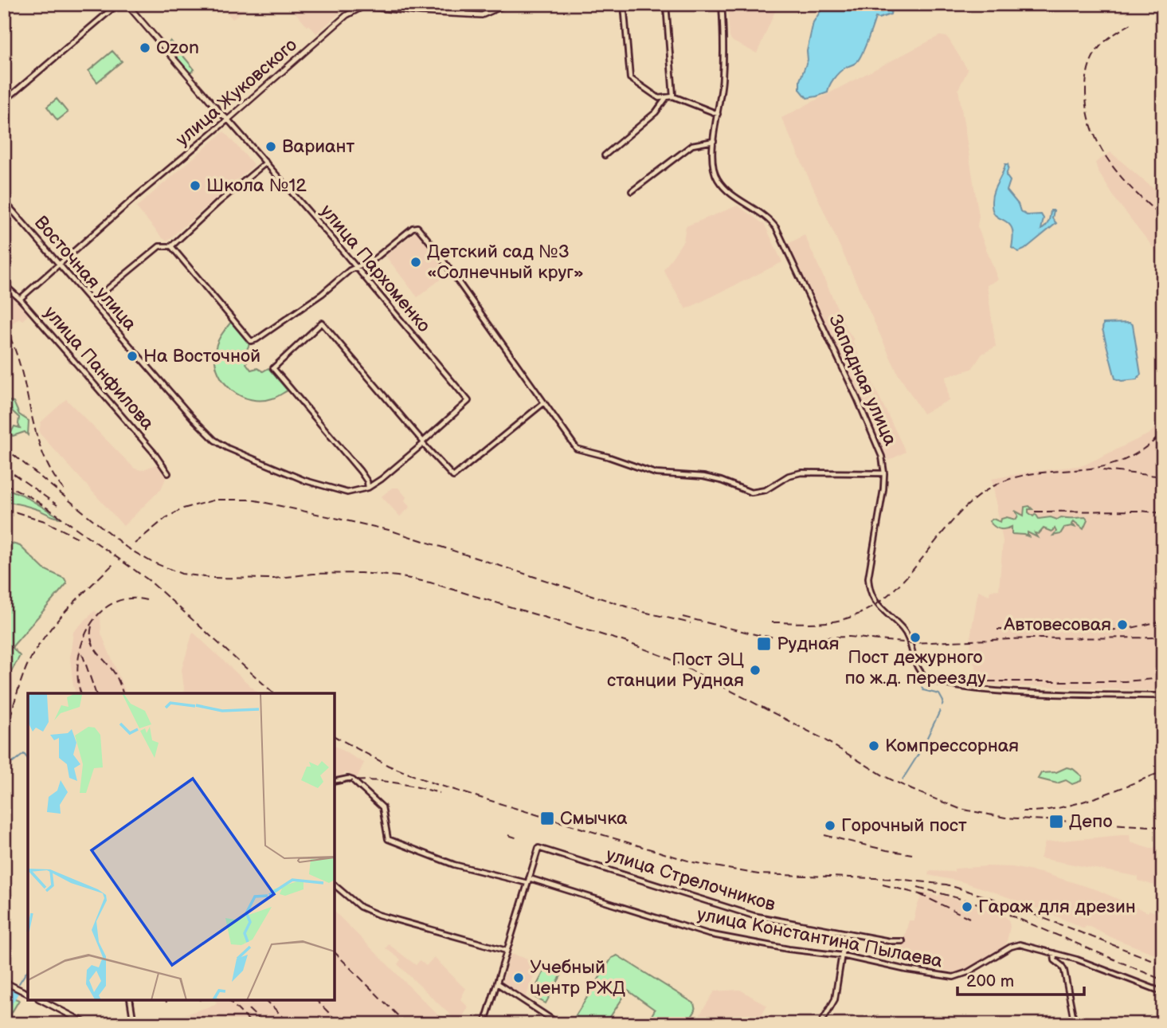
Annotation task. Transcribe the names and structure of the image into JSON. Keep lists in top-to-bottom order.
{
  "streets": {
    "street": [
      "улица Жуковского",
      "улица Пархоменко",
      "Восточная улица",
      "улица Панфилова",
      "Западная улица",
      "улица Стрелочников",
      "улица Константина Пылаева"
    ]
  },
  "crossings": [
    ["улица Жуковского", "улица Пархоменко"],
    ["улица Жуковского", "Восточная улица"],
    ["улица Жуковского", "улица Панфилова"],
    ["улица Стрелочников", "улица Константина Пылаева"]
  ],
  "places": {
    "other": [
      "Ozon",
      "Вариант",
      "Школа №12",
      "Детский сад №3 «Солнечный круг»",
      "На Восточной",
      "Автовесовая",
      "Пост дежурного по ж.д. переезду",
      "Пост ЭЦ станции Рудная",
      "Компрессорная",
      "Горочный пост",
      "Гараж для дрезин",
      "Учебный центр РЖД"
    ],
    "transit": ["Рудная", "Смычка", "Депо"]
  },
  "scale_bar": "200 m"
}
